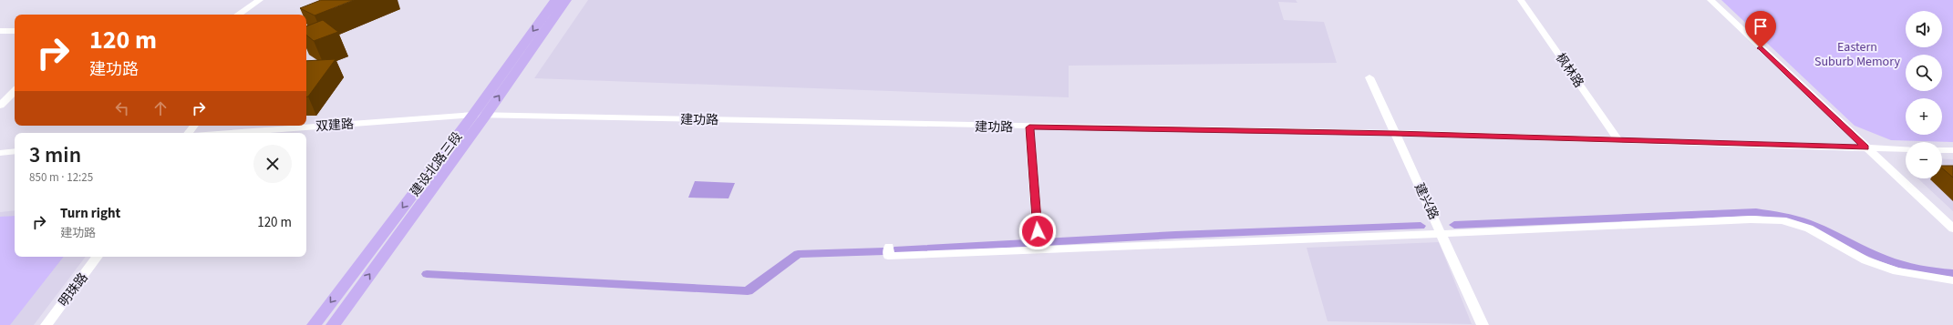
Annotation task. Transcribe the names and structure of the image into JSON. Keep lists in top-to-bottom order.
{
  "streets": {
    "main road": ["建设北路三段"],
    "street": [
      "枫林路",
      "建功路",
      "双建路",
      "建兴路",
      "明珠路"
    ]
  },
  "crossings": [
    ["枫林路", "建功路"],
    ["建功路", "双建路"],
    ["建功路", "建设北路三段"],
    ["建功路", "建兴路"],
    ["双建路", "建设北路三段"]
  ],
  "parks": ["Eastern Suburb Memory"],
  "page": {
    "map_buttons": ["+", "−"],
    "turn": ["120 m", "建功路"],
    "heading": ["3 min", "850 m · 12:25"],
    "list": [
      {
        "name": "Turn right",
        "note": "建功路",
        "value": "120 m"
      }
    ]
  }
}
